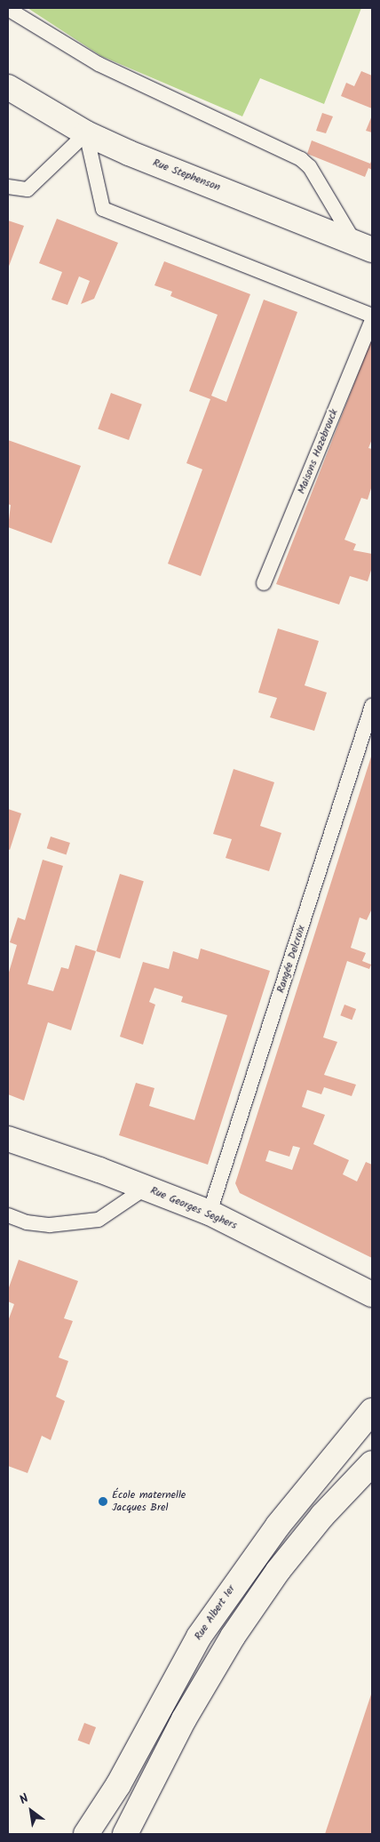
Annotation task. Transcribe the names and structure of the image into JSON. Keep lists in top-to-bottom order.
{
  "streets": {
    "street": ["Rue Stephenson", "Rue Georges Seghers", "Rue Albert 1er"],
    "lane": ["Maisons Hazebrouck", "Rangée Delcroix"]
  },
  "crossings": [
    ["Rangée Delcroix", "Rue Georges Seghers"]
  ],
  "places": ["École maternelle Jacques Brel"],
  "north": "top left"
}
